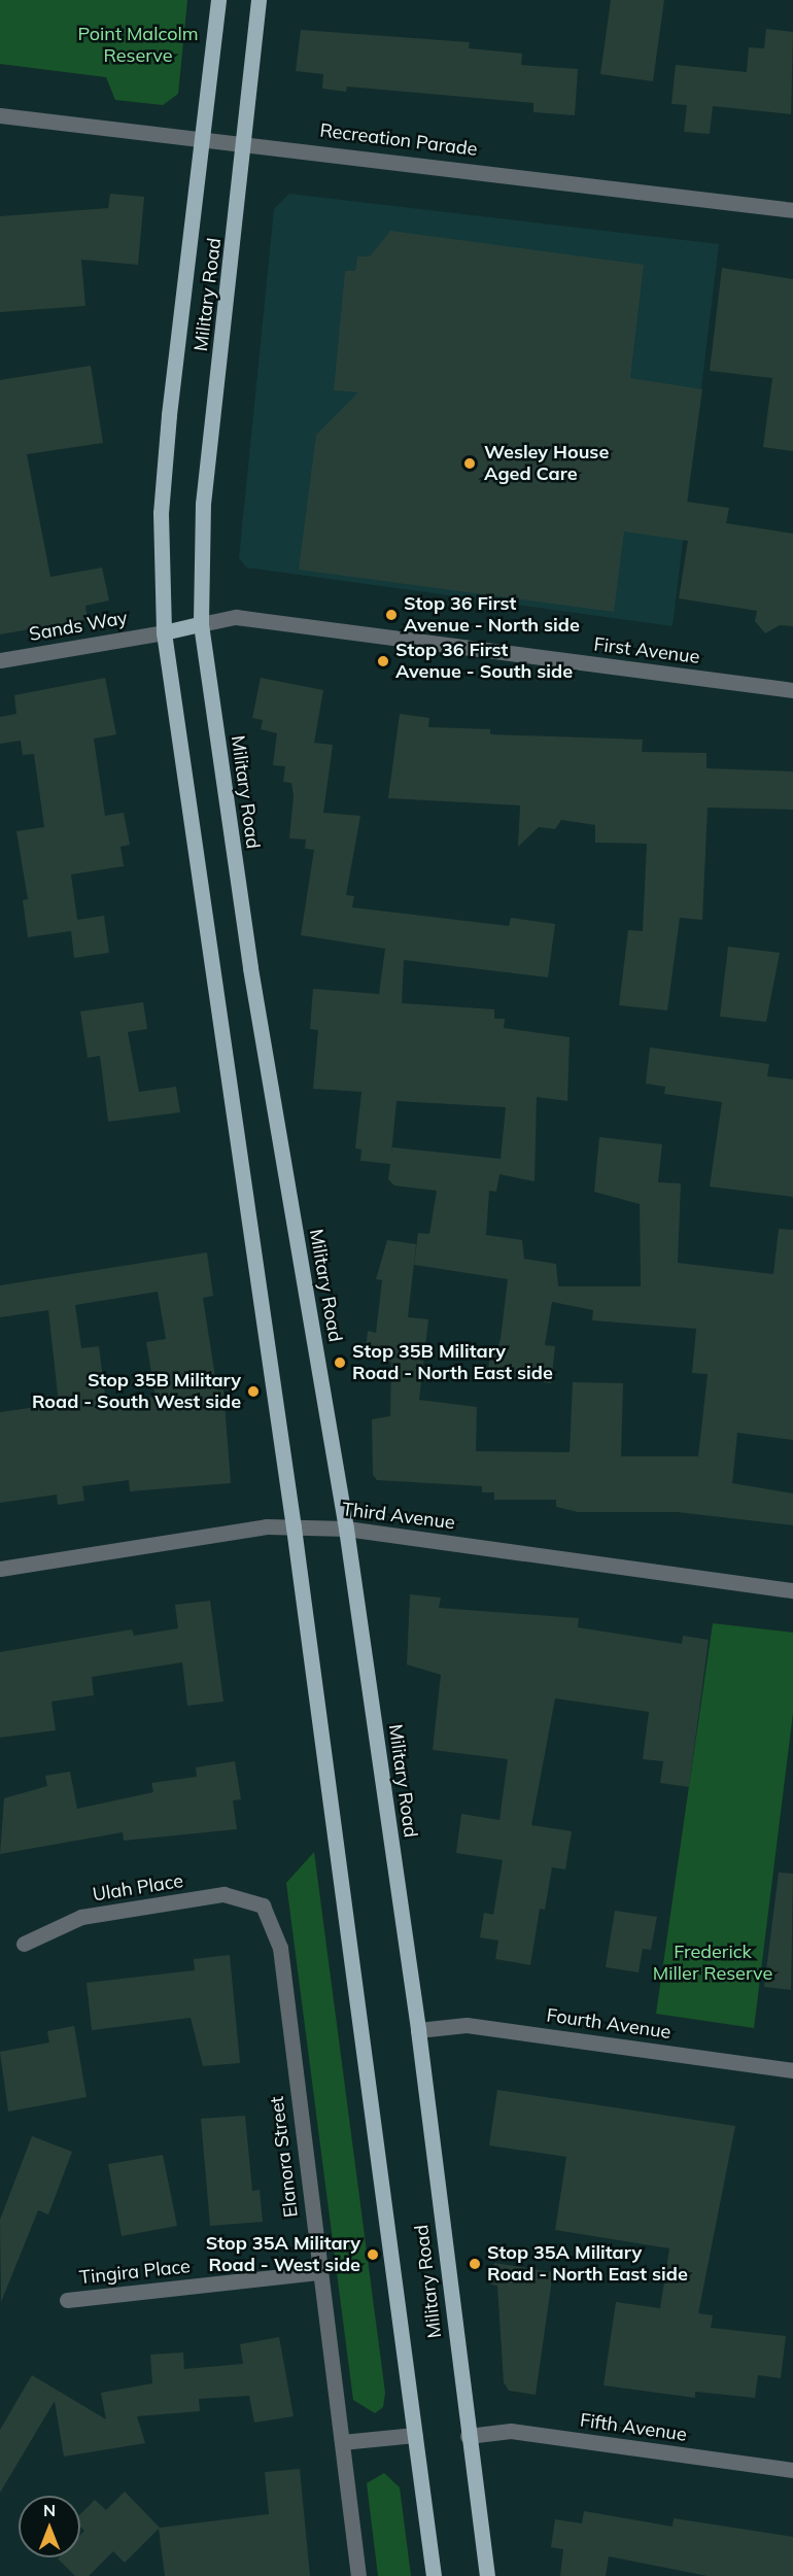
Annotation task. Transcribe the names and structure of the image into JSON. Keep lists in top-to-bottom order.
{
  "streets": {
    "main road": ["Military Road"],
    "street": [
      "Recreation Parade",
      "Sands Way",
      "First Avenue",
      "Third Avenue",
      "Ulah Place",
      "Fourth Avenue",
      "Elanora Street",
      "Tingira Place",
      "Fifth Avenue"
    ]
  },
  "crossings": [
    ["Recreation Parade", "Military Road"],
    ["Military Road", "Sands Way"],
    ["Military Road", "First Avenue"],
    ["Military Road", "Third Avenue"],
    ["Military Road", "Fourth Avenue"],
    ["Military Road", "Fifth Avenue"],
    ["Ulah Place", "Elanora Street"],
    ["Elanora Street", "Tingira Place"]
  ],
  "parks": ["Point Malcolm Reserve", "Frederick Miller Reserve"],
  "places": [
    "Wesley House Aged Care",
    "Stop 36 First Avenue - North side",
    "Stop 36 First Avenue - South side",
    "Stop 35B Military Road - North East side",
    "Stop 35B Military Road - South West side",
    "Stop 35A Military Road - West side",
    "Stop 35A Military Road - North East side"
  ],
  "north": "top"
}
